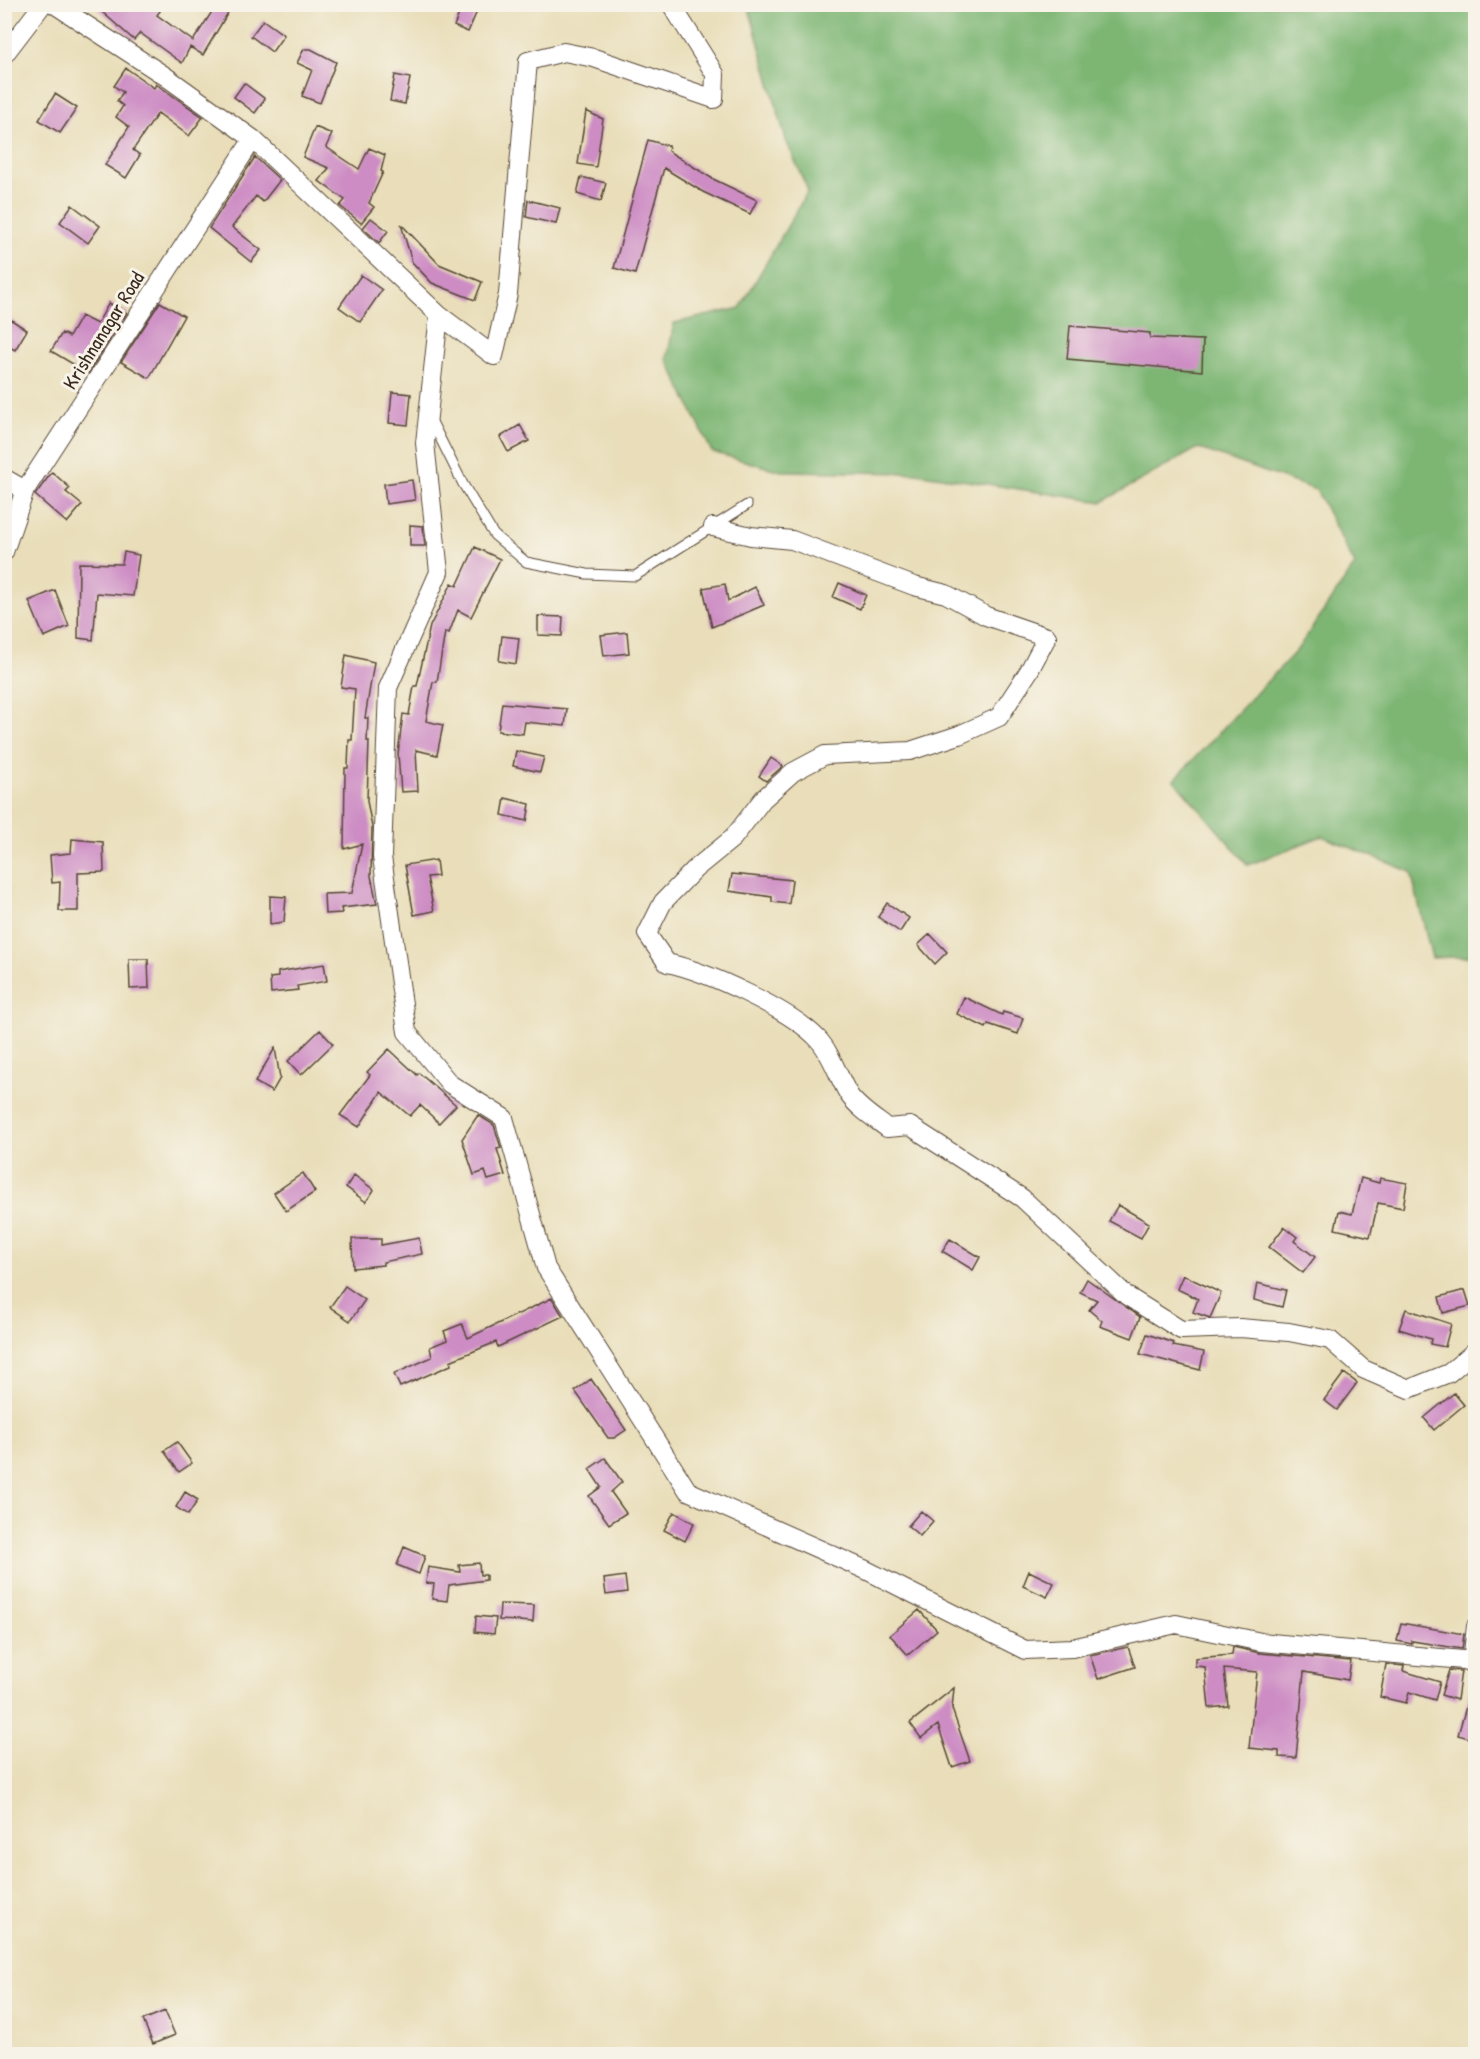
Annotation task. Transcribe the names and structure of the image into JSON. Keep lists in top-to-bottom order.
{
  "streets": {
    "street": ["Krishnanagar Road"]
  }
}
